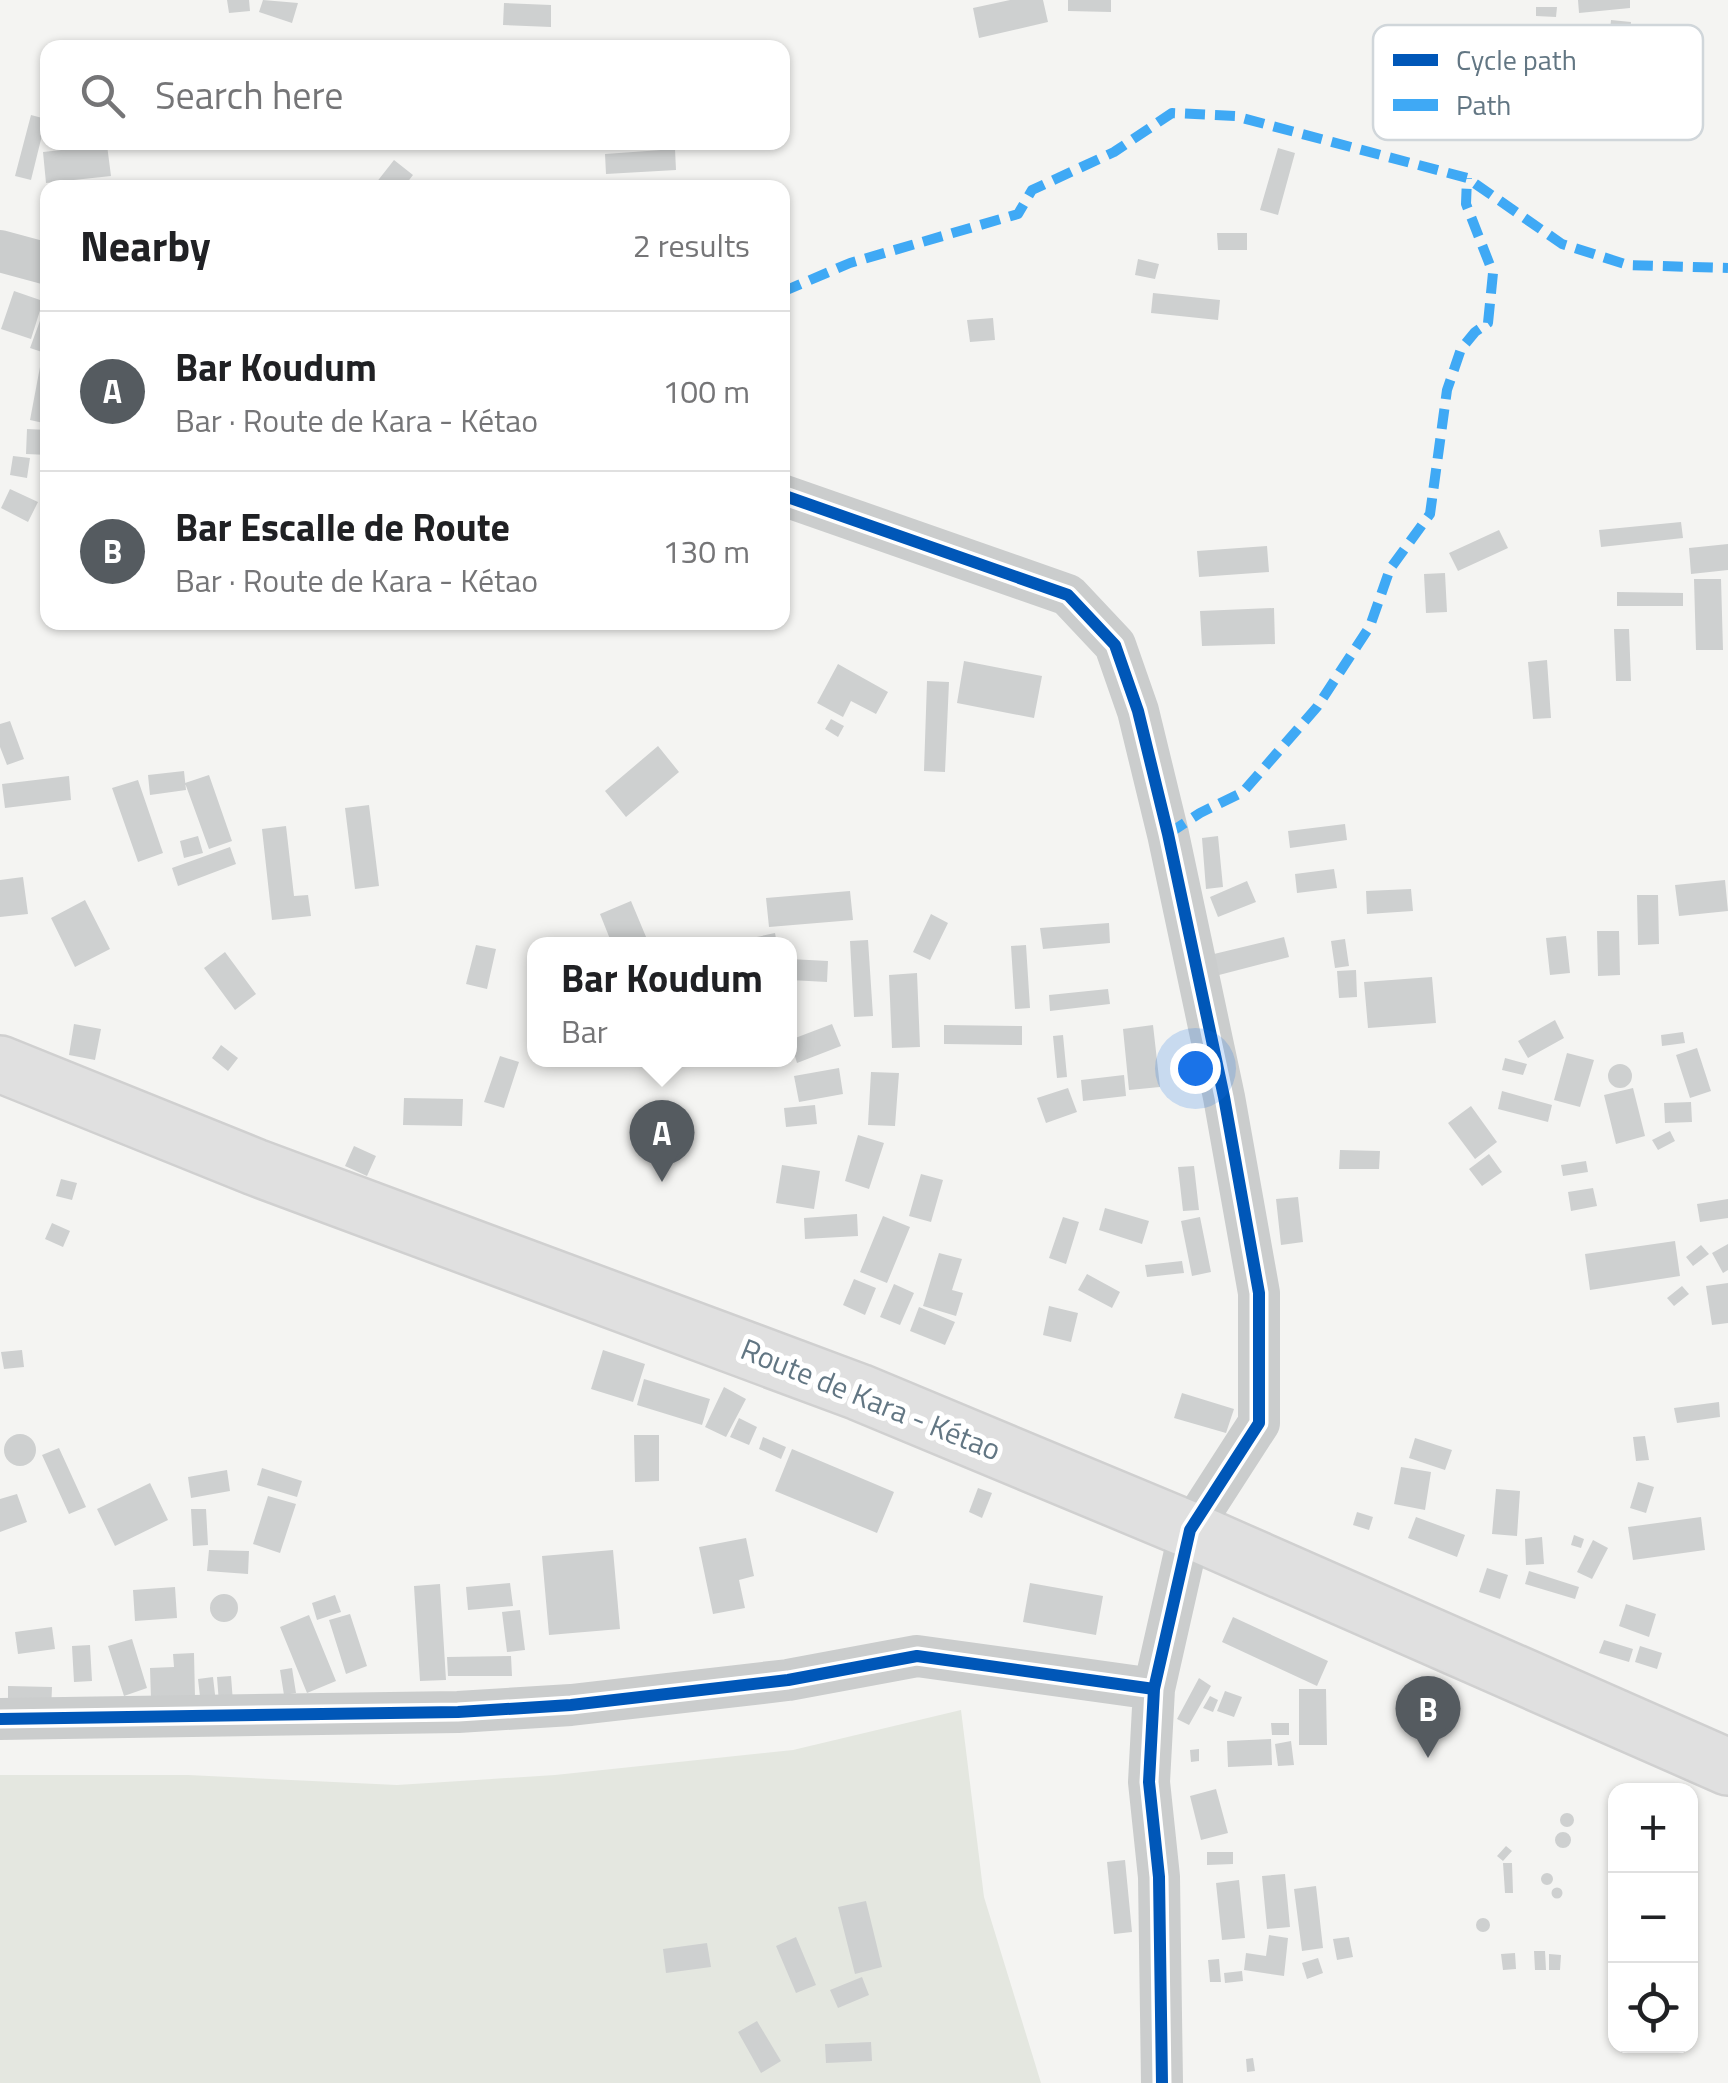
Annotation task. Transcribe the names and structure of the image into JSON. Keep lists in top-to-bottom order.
{
  "streets": {
    "main road": ["Route de Kara - Kétao"]
  },
  "legend": ["Cycle path", "Path"],
  "page": {
    "search": "Search here",
    "heading": ["Nearby", "2 results"],
    "list": [
      {
        "mark": "A",
        "name": "Bar Koudum",
        "note": "Bar · Route de Kara - Kétao",
        "value": "100 m"
      },
      {
        "mark": "B",
        "name": "Bar Escalle de Route",
        "note": "Bar · Route de Kara - Kétao",
        "value": "130 m"
      }
    ],
    "popup": ["Bar Koudum", "Bar"],
    "pins": ["A", "B"],
    "map_buttons": ["+", "−"]
  }
}
